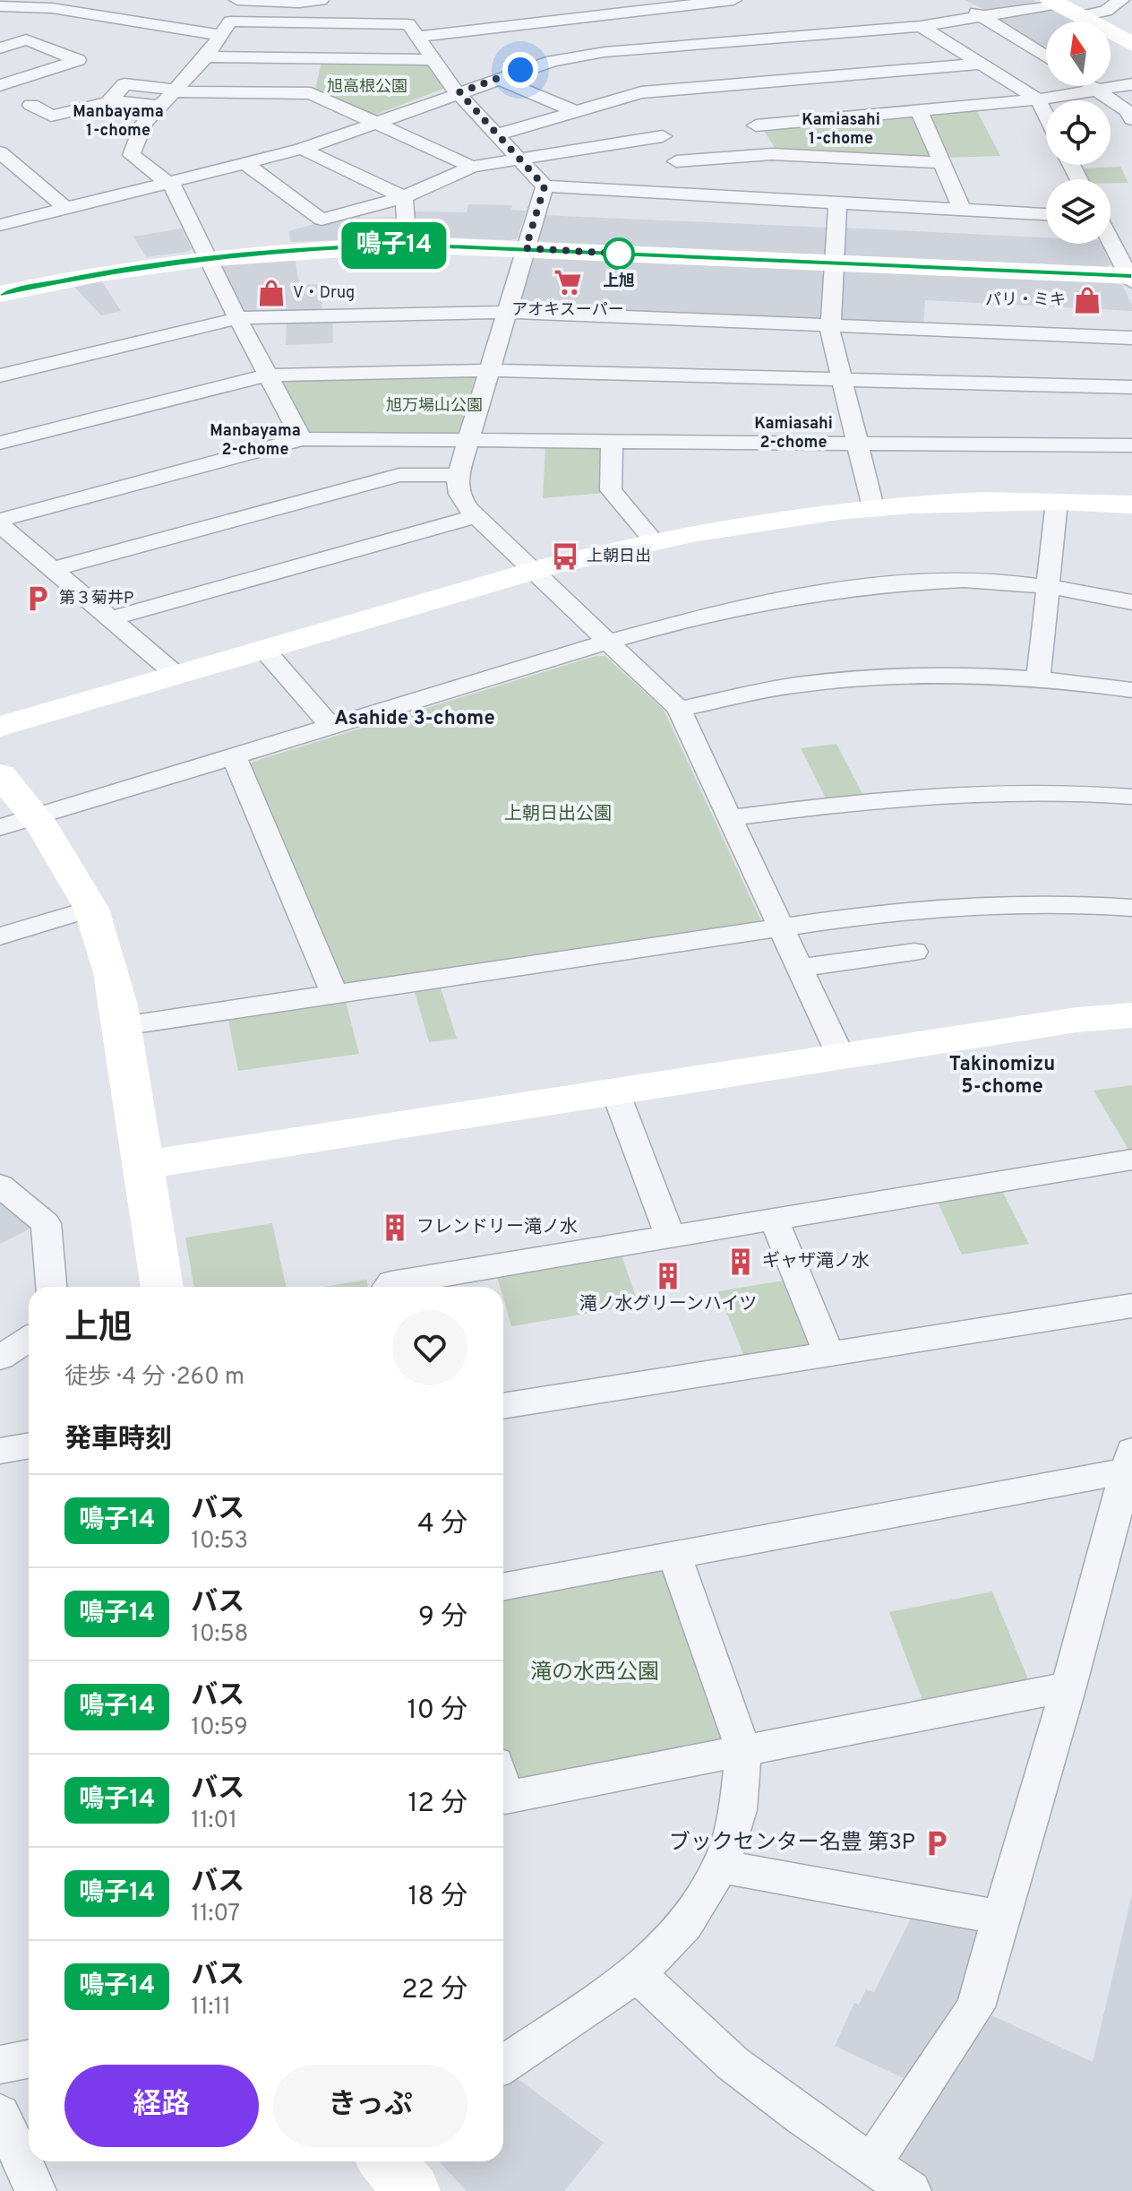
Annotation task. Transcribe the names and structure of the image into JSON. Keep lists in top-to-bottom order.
{
  "districts": [
    "Manbayama 1-chome",
    "Kamiasahi 1-chome",
    "Kamiasahi 2-chome",
    "Manbayama 2-chome",
    "Asahide 3-chome",
    "Takinomizu 5-chome"
  ],
  "parks": [
    "旭高根公園",
    "旭万場山公園",
    "上朝日出公園",
    "滝の水西公園"
  ],
  "places": {
    "other": ["上旭"],
    "supermarket": ["アオキスーパー"],
    "shop": ["V・Drug", "パリ・ミキ"],
    "bus stop": ["上朝日出"],
    "parking": ["第３菊井P", "ブックセンター名豊 第3P"],
    "building": ["フレンドリー滝ノ水", "ギャザ滝ノ水", "滝ノ水グリーンハイツ"]
  },
  "lines": ["bus line 鳴子14"],
  "north": "top",
  "page": {
    "on_map": "鳴子14",
    "heading": [
      ["上旭", "徒歩 · 4 分 · 260 m"],
      "発車時刻"
    ],
    "list": [
      {
        "mark": "鳴子14",
        "name": "バス",
        "note": "10:53",
        "value": "4 分"
      },
      {
        "mark": "鳴子14",
        "name": "バス",
        "note": "10:58",
        "value": "9 分"
      },
      {
        "mark": "鳴子14",
        "name": "バス",
        "note": "10:59",
        "value": "10 分"
      },
      {
        "mark": "鳴子14",
        "name": "バス",
        "note": "11:01",
        "value": "12 分"
      },
      {
        "mark": "鳴子14",
        "name": "バス",
        "note": "11:07",
        "value": "18 分"
      },
      {
        "mark": "鳴子14",
        "name": "バス",
        "note": "11:11",
        "value": "22 分"
      }
    ],
    "buttons": ["経路", "きっぷ"]
  }
}
